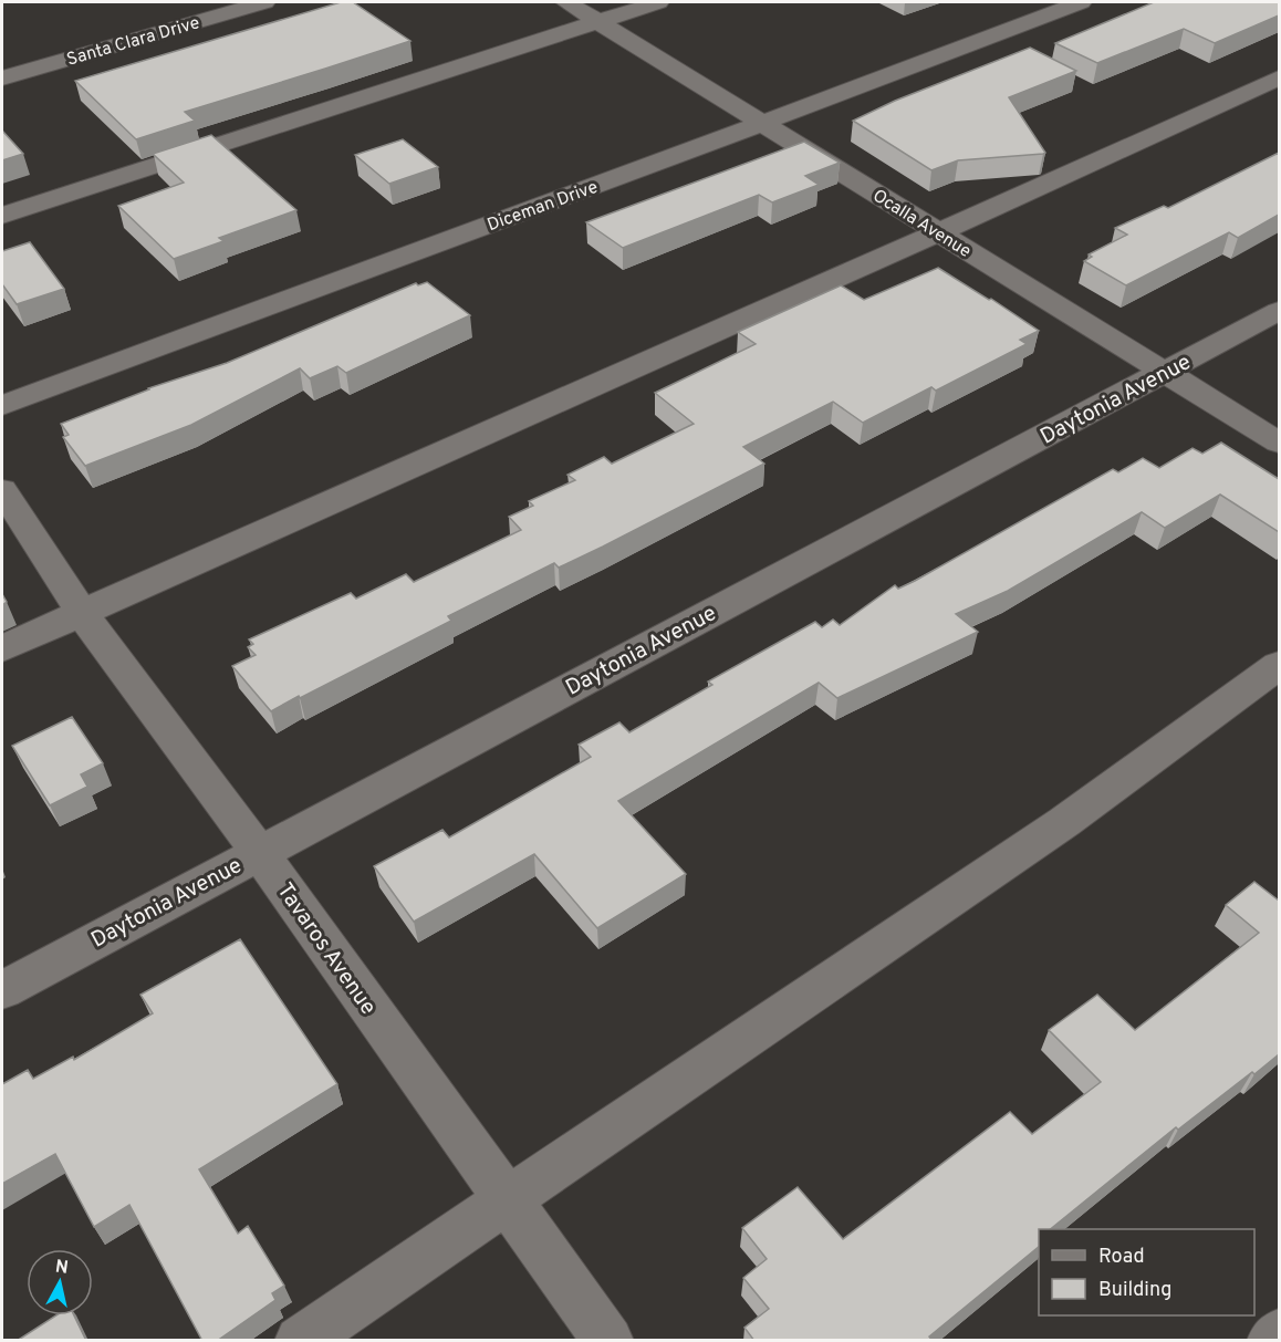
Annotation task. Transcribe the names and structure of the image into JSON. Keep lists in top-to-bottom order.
{
  "streets": {
    "street": [
      "Santa Clara Drive",
      "Diceman Drive",
      "Ocalla Avenue",
      "Daytonia Avenue",
      "Tavaros Avenue"
    ]
  },
  "crossings": [
    ["Diceman Drive", "Ocalla Avenue"],
    ["Ocalla Avenue", "Daytonia Avenue"],
    ["Daytonia Avenue", "Tavaros Avenue"]
  ],
  "legend": ["Road", "Building"],
  "north": "top"
}
